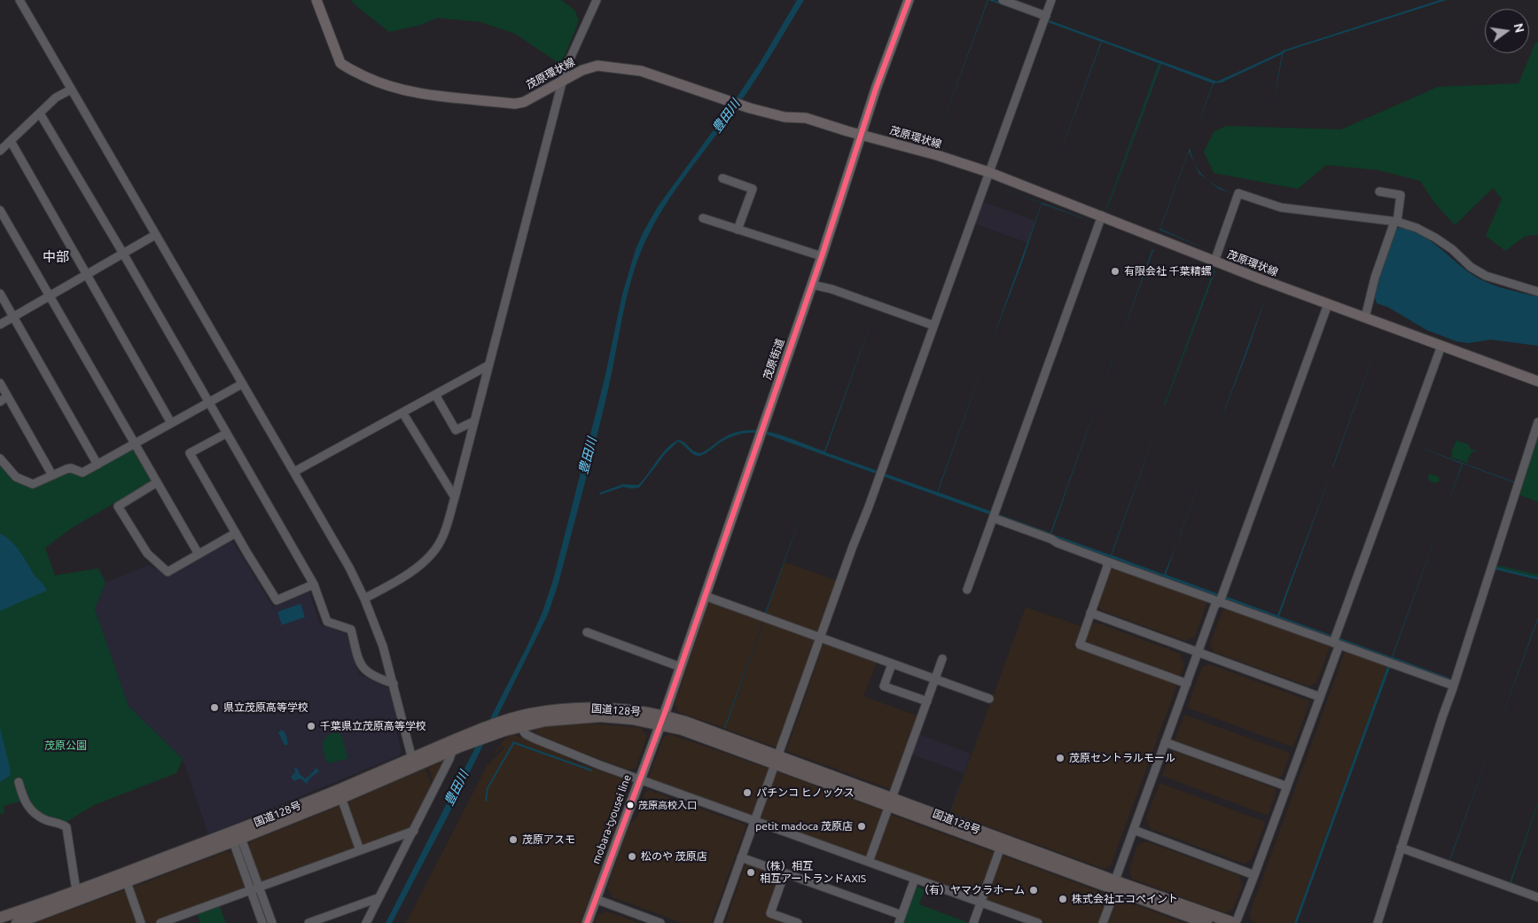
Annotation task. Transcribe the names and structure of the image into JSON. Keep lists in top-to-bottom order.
{
  "streets": {
    "highway": ["国道128号"],
    "main road": ["茂原環状線", "茂原街道", "mobara-tyousei line"]
  },
  "crossings": [
    ["茂原環状線", "茂原街道"],
    ["茂原街道", "国道128号"],
    ["茂原街道", "mobara-tyousei line"],
    ["国道128号", "mobara-tyousei line"]
  ],
  "districts": ["中部"],
  "water": ["豊田川"],
  "parks": ["茂原公園"],
  "places": [
    "有限会社 千葉精螺",
    "県立茂原高等学校",
    "千葉県立茂原高等学校",
    "茂原セントラルモール",
    "パチンコ ヒノックス",
    "茂原高校入口",
    "petit madoca 茂原店",
    "茂原アスモ",
    "松のや 茂原店",
    "（株）相互 相互アートランドAXIS",
    "（有）ヤマクラホーム",
    "株式会社エコペイント"
  ],
  "north": "right"
}
